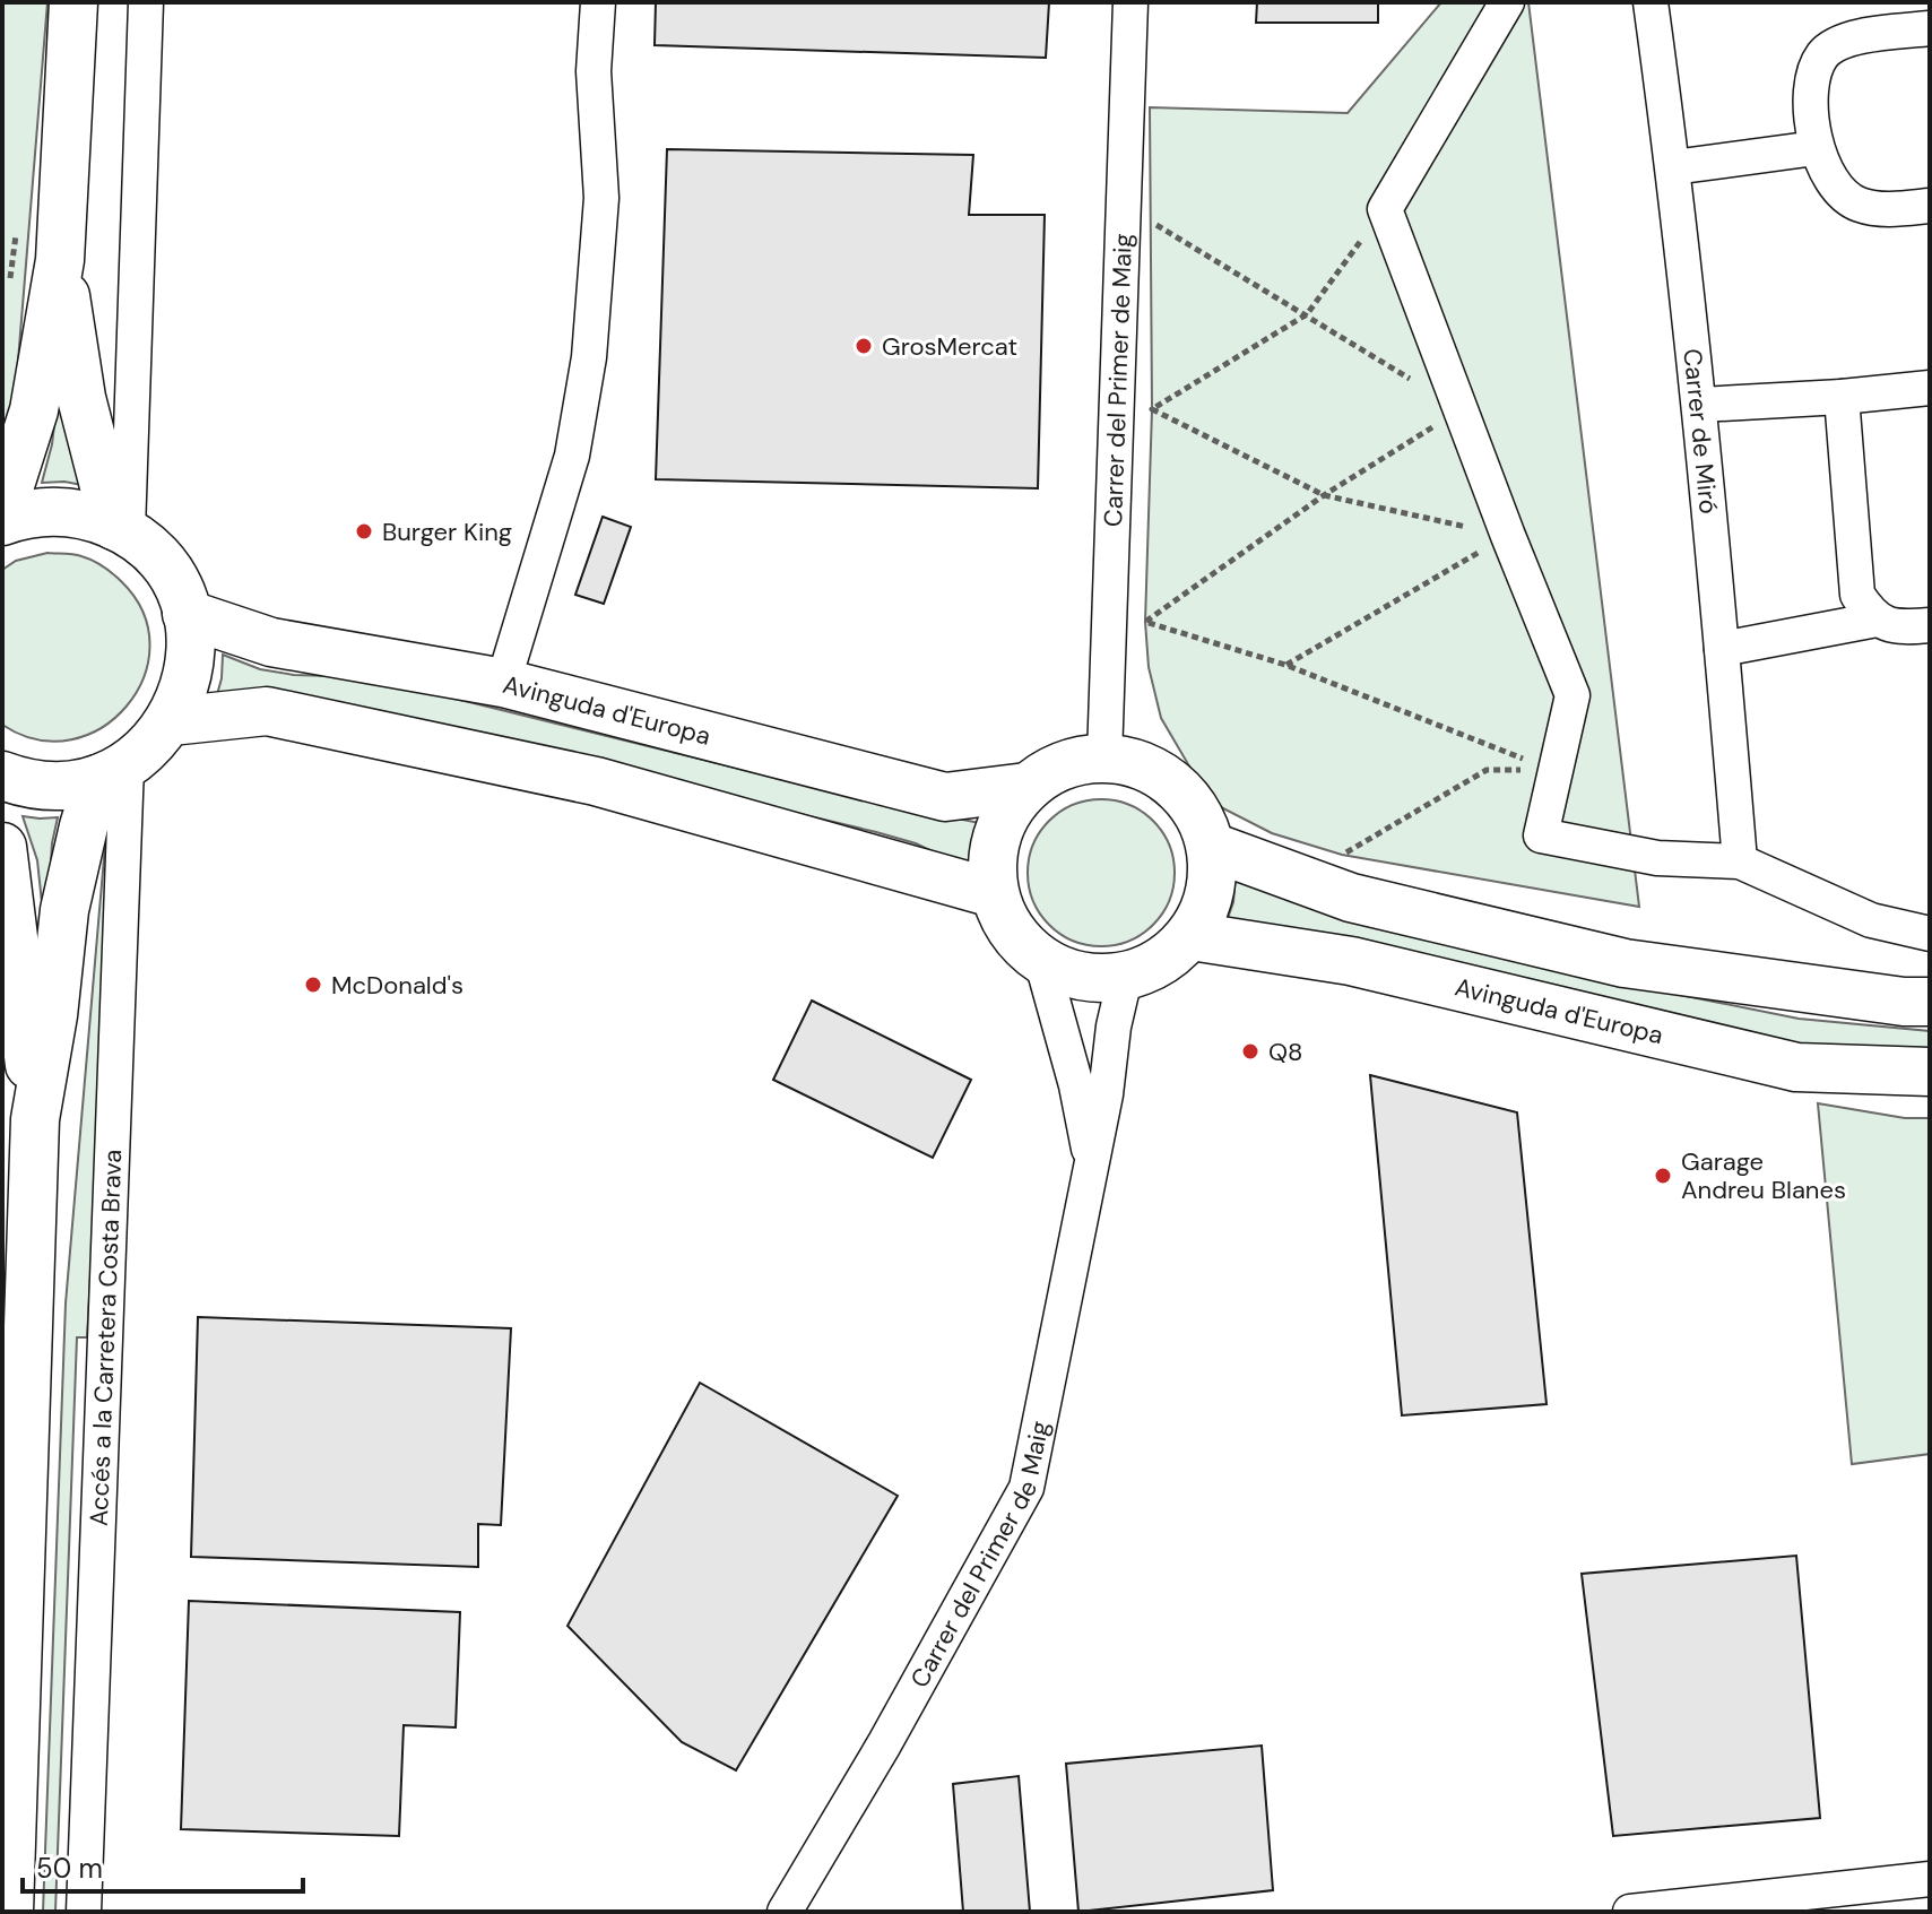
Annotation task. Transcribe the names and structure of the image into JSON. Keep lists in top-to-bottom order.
{
  "streets": {
    "street": [
      "Carrer del Primer de Maig",
      "Carrer de Miró",
      "Avinguda d'Europa",
      "Accés a la Carretera Costa Brava"
    ]
  },
  "crossings": [
    ["Carrer del Primer de Maig", "Avinguda d'Europa"]
  ],
  "places": [
    "GrosMercat",
    "Burger King",
    "McDonald's",
    "Q8",
    "Garage Andreu Blanes"
  ],
  "scale_bar": "50 m"
}
